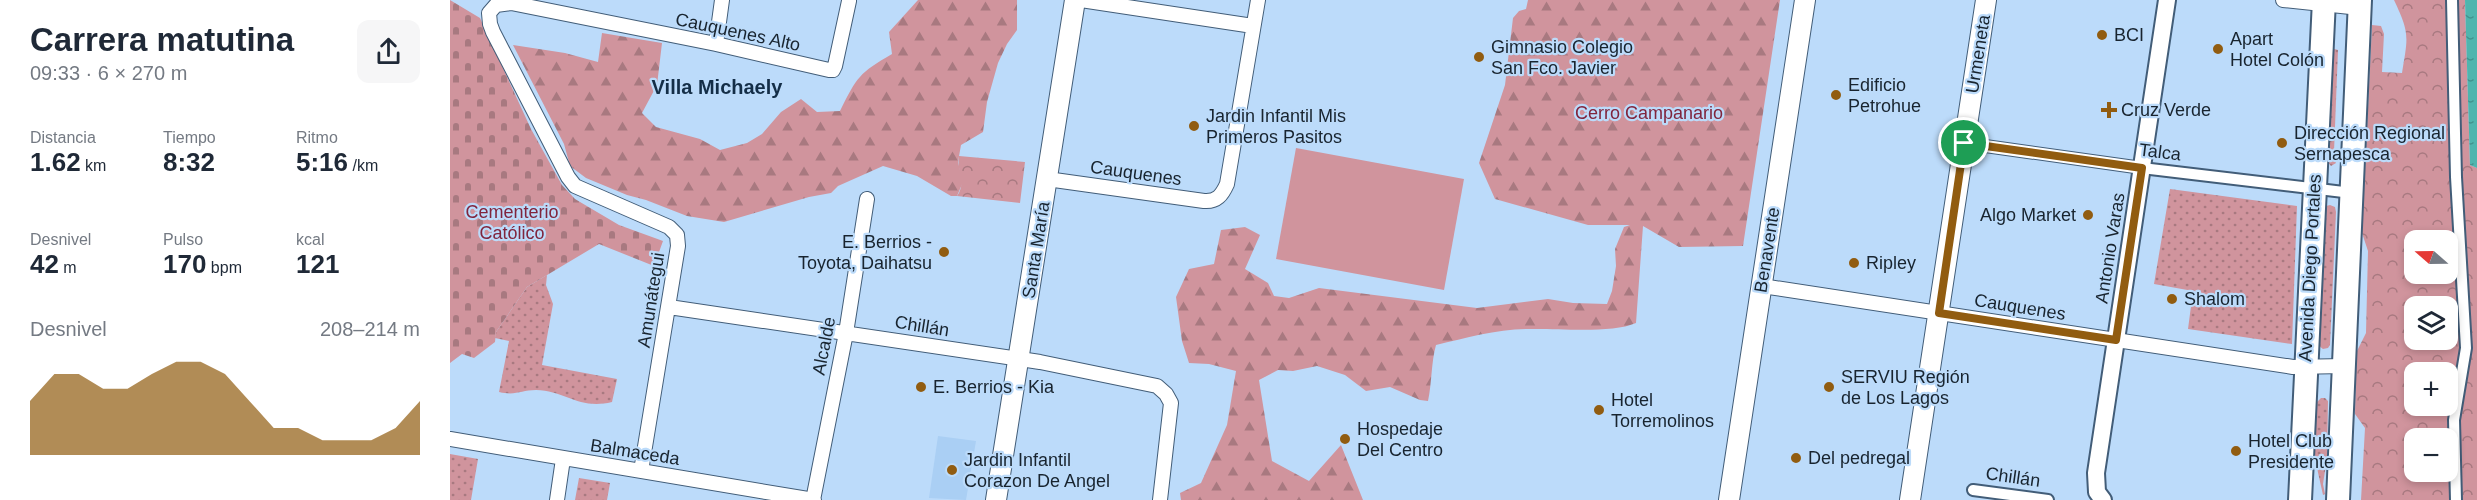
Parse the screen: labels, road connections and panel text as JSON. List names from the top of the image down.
{
  "streets": {
    "highway": ["Avenida Diego Portales"],
    "main road": ["Urmeneta", "Santa María", "Benavente"],
    "street": [
      "Cauquenes Alto",
      "Talca",
      "Cauquenes",
      "Antonio Varas",
      "Amunátegui",
      "Chillán",
      "Alcalde",
      "Balmaceda"
    ]
  },
  "crossings": [
    ["Cauquenes Alto", "Amunátegui"],
    ["Urmeneta", "Talca"],
    ["Urmeneta", "Cauquenes"],
    ["Talca", "Antonio Varas"],
    ["Talca", "Avenida Diego Portales"],
    ["Cauquenes", "Antonio Varas"],
    ["Cauquenes", "Santa María"],
    ["Cauquenes", "Benavente"],
    ["Cauquenes", "Avenida Diego Portales"],
    ["Santa María", "Chillán"],
    ["Amunátegui", "Chillán"],
    ["Amunátegui", "Balmaceda"],
    ["Chillán", "Alcalde"],
    ["Alcalde", "Balmaceda"]
  ],
  "districts": ["Villa Michaely"],
  "parks": ["Cerro Campanario", "Cementerio Católico"],
  "places": {
    "other": [
      "BCI",
      "Apart Hotel Colón",
      "Gimnasio Colegio San Fco. Javier",
      "Edificio Petrohue",
      "Jardin Infantil Mis Primeros Pasitos",
      "Dirección Regional Sernapesca",
      "Algo Market",
      "E. Berrios - Toyota, Daihatsu",
      "Ripley",
      "Shalom",
      "E. Berrios - Kia",
      "SERVIU Región de Los Lagos",
      "Hotel Torremolinos",
      "Hospedaje Del Centro",
      "Hotel Club Presidente",
      "Del pedregal",
      "Jardin Infantil Corazon De Angel"
    ],
    "health": ["Cruz Verde"]
  },
  "north": "left",
  "page": {
    "heading": ["Carrera matutina", "09:33 · 6 × 270 m"],
    "stats": [
      ["Distancia", "1.62 km"],
      ["Tiempo", "8:32"],
      ["Ritmo", "5:16 /km"],
      ["Desnivel", "42 m"],
      ["Pulso", "170 bpm"],
      ["kcal", "121"]
    ],
    "map_buttons": ["+", "−"],
    "chart": ["Desnivel", "208–214 m"]
  }
}
